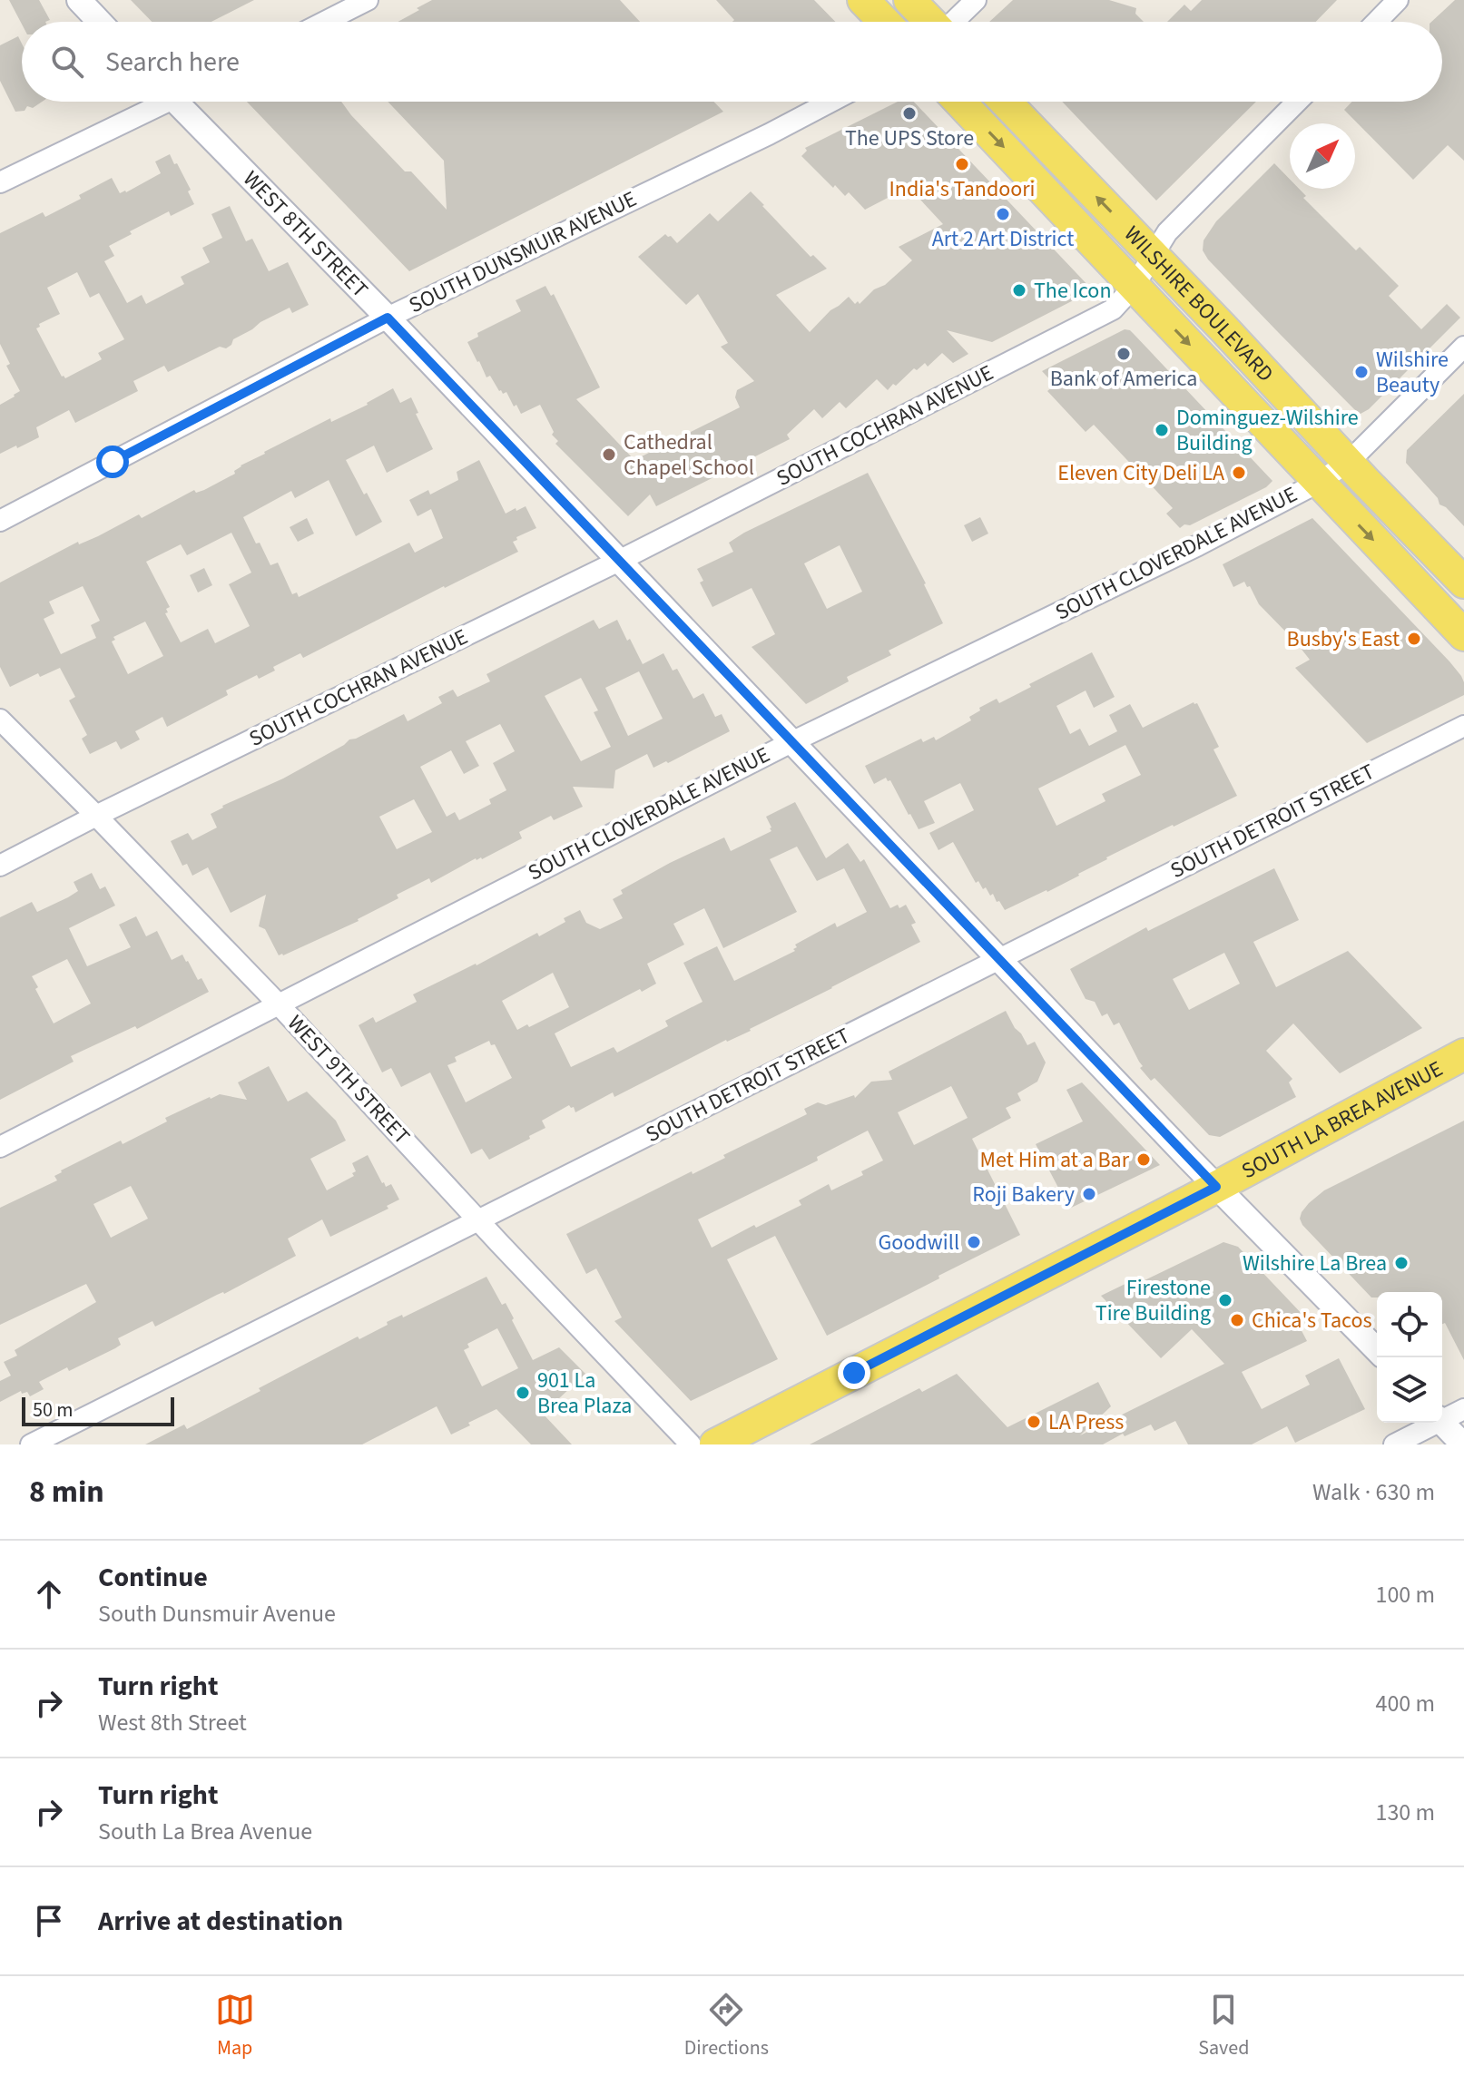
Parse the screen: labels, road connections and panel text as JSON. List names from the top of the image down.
{
  "streets": {
    "main road": ["WILSHIRE BOULEVARD", "SOUTH LA BREA AVENUE"],
    "street": [
      "WEST 8TH STREET",
      "SOUTH DUNSMUIR AVENUE",
      "SOUTH COCHRAN AVENUE",
      "SOUTH CLOVERDALE AVENUE",
      "SOUTH DETROIT STREET",
      "WEST 9TH STREET"
    ]
  },
  "crossings": [
    ["WEST 8TH STREET", "SOUTH DUNSMUIR AVENUE"],
    ["WEST 8TH STREET", "SOUTH COCHRAN AVENUE"],
    ["WEST 8TH STREET", "SOUTH CLOVERDALE AVENUE"],
    ["WEST 8TH STREET", "SOUTH DETROIT STREET"],
    ["WEST 8TH STREET", "SOUTH LA BREA AVENUE"],
    ["WILSHIRE BOULEVARD", "SOUTH COCHRAN AVENUE"],
    ["WILSHIRE BOULEVARD", "SOUTH CLOVERDALE AVENUE"],
    ["SOUTH COCHRAN AVENUE", "WEST 9TH STREET"],
    ["SOUTH CLOVERDALE AVENUE", "WEST 9TH STREET"],
    ["SOUTH DETROIT STREET", "WEST 9TH STREET"]
  ],
  "places": [
    "The UPS Store",
    "India's Tandoori",
    "Art 2 Art District",
    "The Icon",
    "Bank of America",
    "Wilshire Beauty",
    "Dominguez-Wilshire Building",
    "Cathedral Chapel School",
    "Eleven City Deli LA",
    "Busby's East",
    "Met Him at a Bar",
    "Roji Bakery",
    "Goodwill",
    "Wilshire La Brea",
    "Firestone Tire Building",
    "Chica's Tacos",
    "901 La Brea Plaza",
    "LA Press"
  ],
  "scale_bar": "50 m",
  "north": "top right",
  "page": {
    "search": "Search here",
    "scale": "50 m",
    "heading": ["8 min", "Walk · 630 m"],
    "list": [
      ["Continue", "South Dunsmuir Avenue", "100 m"],
      ["Turn right", "West 8th Street", "400 m"],
      ["Turn right", "South La Brea Avenue", "130 m"],
      "Arrive at destination"
    ],
    "nav": ["Map", "Directions", "Saved"]
  }
}
